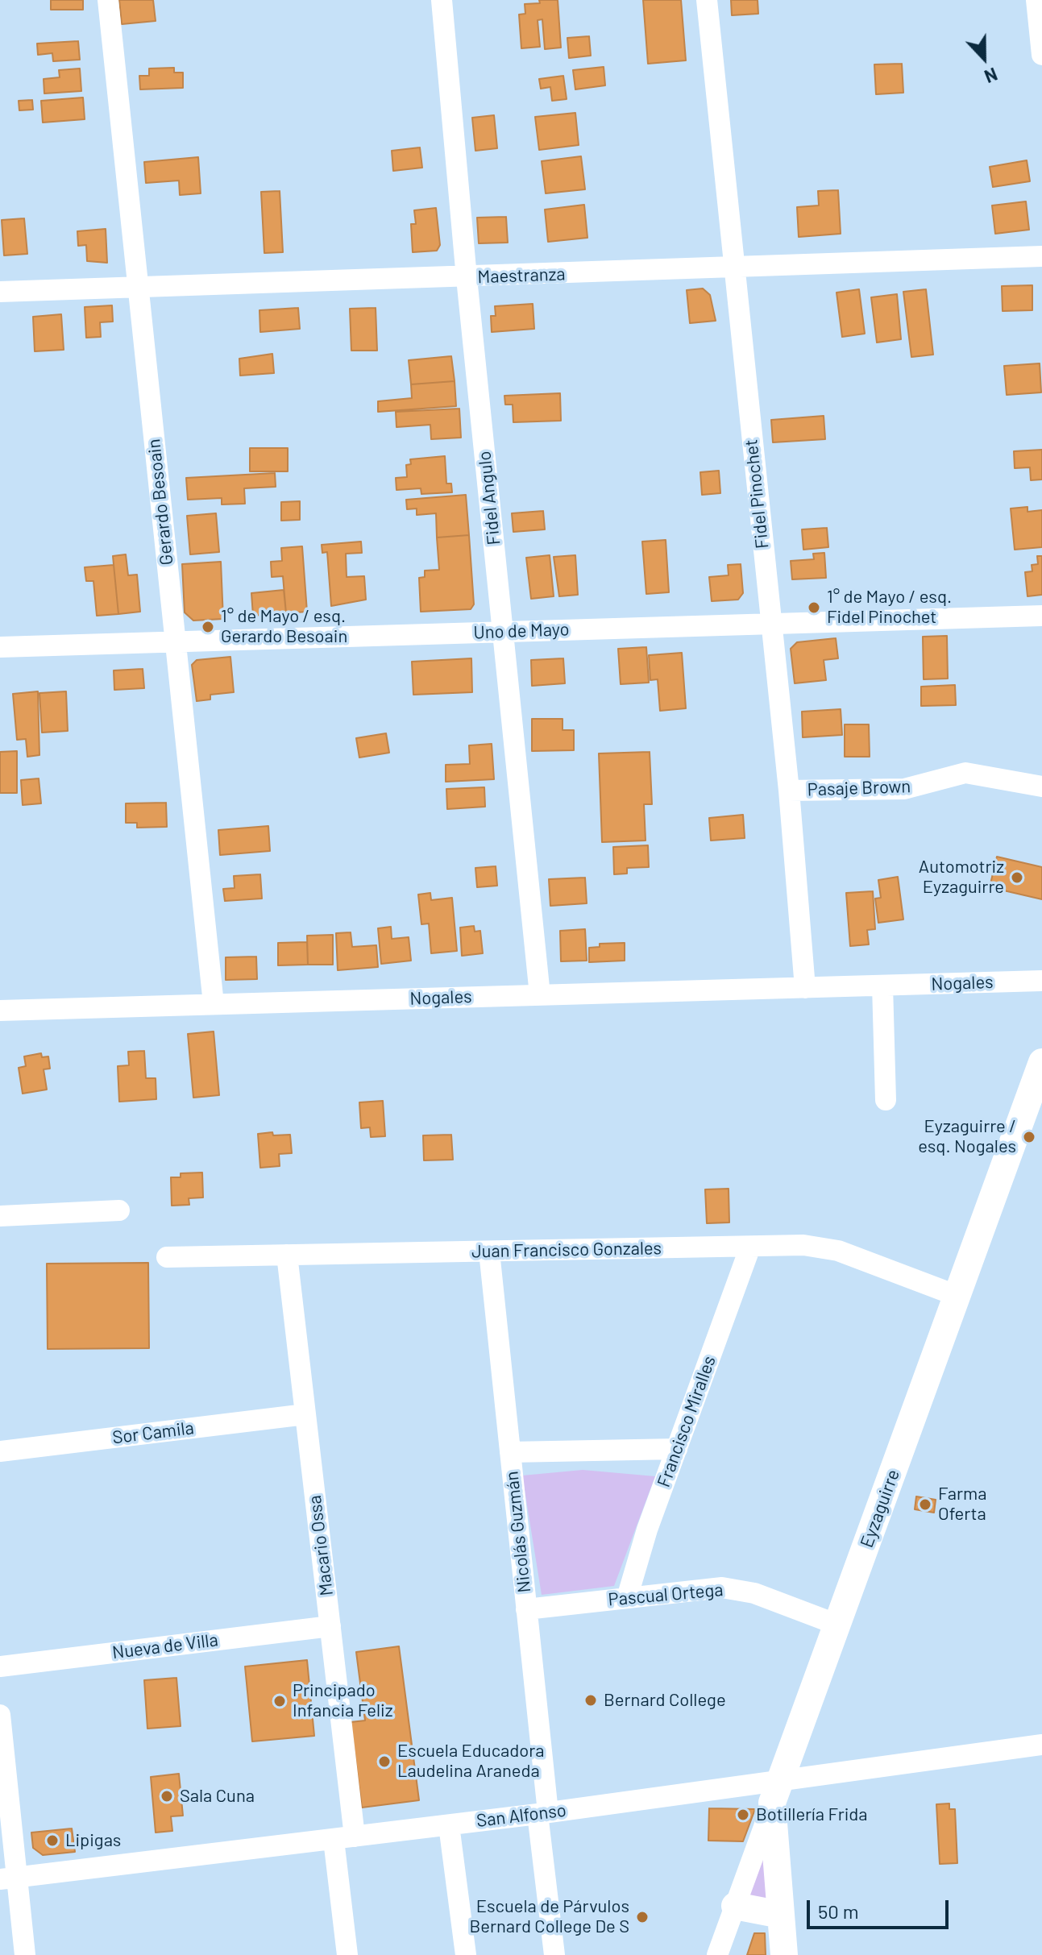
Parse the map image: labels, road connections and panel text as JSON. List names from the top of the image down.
{
  "streets": {
    "main road": ["Eyzaguirre"],
    "street": [
      "Maestranza",
      "Fidel Pinochet",
      "Fidel Angulo",
      "Gerardo Besoain",
      "Uno de Mayo",
      "Pasaje Brown",
      "Nogales",
      "Juan Francisco Gonzales",
      "Francisco Miralles",
      "Sor Camila",
      "Nicolás Guzmán",
      "Macario Ossa",
      "Pascual Ortega",
      "Nueva de Villa",
      "San Alfonso"
    ]
  },
  "crossings": [
    ["Maestranza", "Fidel Pinochet"],
    ["Maestranza", "Fidel Angulo"],
    ["Maestranza", "Gerardo Besoain"],
    ["Fidel Pinochet", "Uno de Mayo"],
    ["Fidel Pinochet", "Pasaje Brown"],
    ["Fidel Pinochet", "Nogales"],
    ["Fidel Angulo", "Uno de Mayo"],
    ["Fidel Angulo", "Nogales"],
    ["Gerardo Besoain", "Uno de Mayo"],
    ["Gerardo Besoain", "Nogales"],
    ["Juan Francisco Gonzales", "Francisco Miralles"],
    ["Juan Francisco Gonzales", "Eyzaguirre"],
    ["Juan Francisco Gonzales", "Nicolás Guzmán"],
    ["Juan Francisco Gonzales", "Macario Ossa"],
    ["Francisco Miralles", "Pascual Ortega"],
    ["Sor Camila", "Macario Ossa"],
    ["Eyzaguirre", "Pascual Ortega"],
    ["Eyzaguirre", "San Alfonso"],
    ["Nicolás Guzmán", "Pascual Ortega"],
    ["Nicolás Guzmán", "San Alfonso"],
    ["Macario Ossa", "Nueva de Villa"],
    ["Macario Ossa", "San Alfonso"]
  ],
  "places": [
    "1° de Mayo / esq. Fidel Pinochet",
    "1° de Mayo / esq. Gerardo Besoain",
    "Automotriz Eyzaguirre",
    "Eyzaguirre / esq. Nogales",
    "Farma Oferta",
    "Bernard College",
    "Principado Infancia Feliz",
    "Escuela Educadora Laudelina Araneda",
    "Sala Cuna",
    "Botillería Frida",
    "Lipigas",
    "Escuela de Párvulos Bernard College De S"
  ],
  "scale_bar": "50 m",
  "north": "bottom"
}
